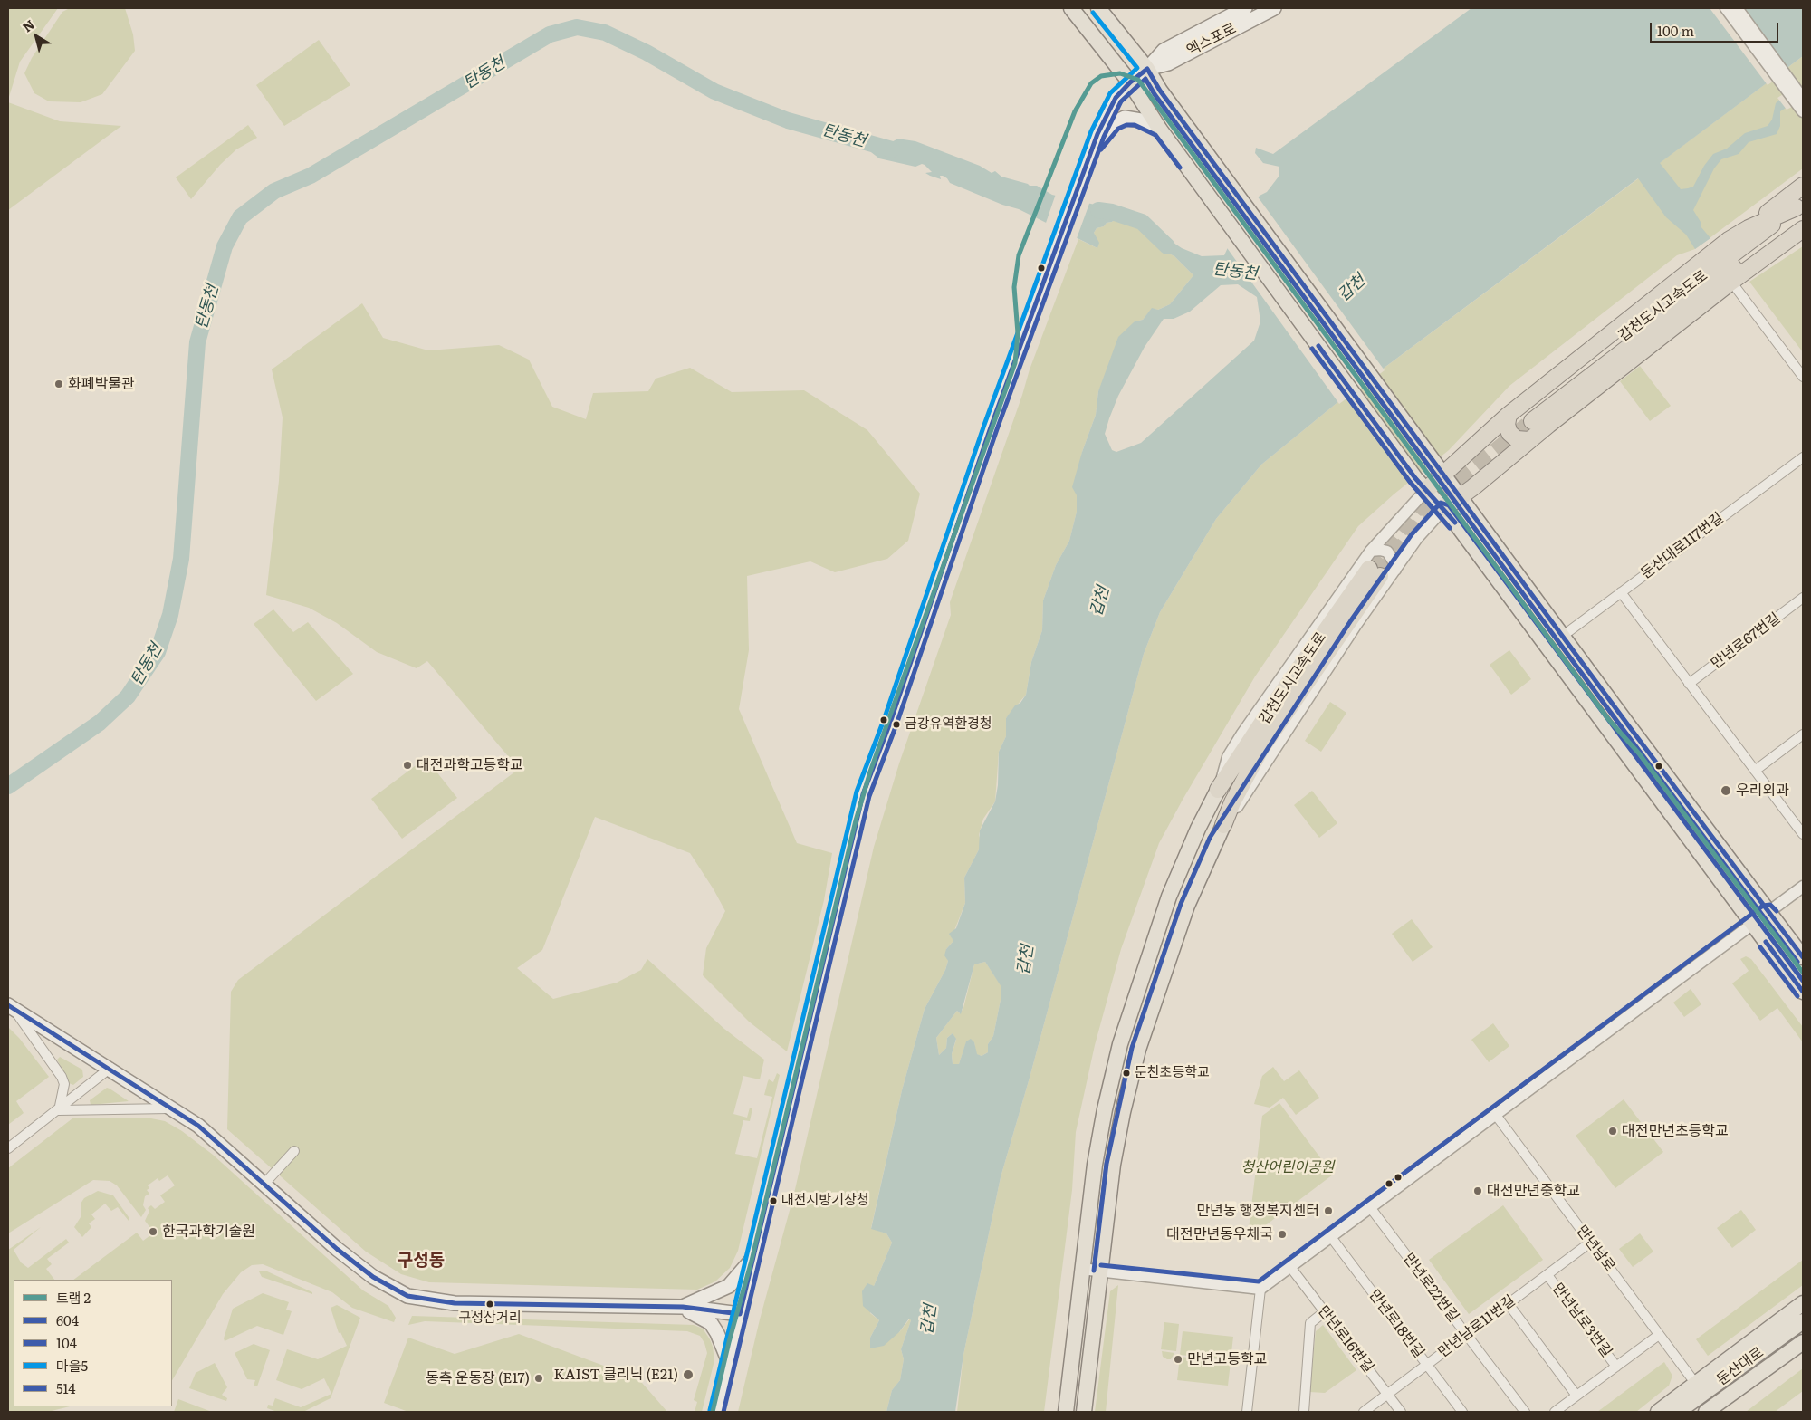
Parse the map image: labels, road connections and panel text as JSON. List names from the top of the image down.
{
  "streets": {
    "highway": ["갑천도시고속도로"],
    "main road": ["엑스포로", "둔산대로"],
    "street": [
      "둔산대로117번길",
      "만년로67번길",
      "만년남로",
      "만년로22번길",
      "만년남로3번길",
      "만년로18번길",
      "만년남로11번길",
      "만년로16번길"
    ]
  },
  "crossings": [
    ["만년남로", "만년남로3번길"],
    ["만년남로", "만년남로11번길"],
    ["만년로22번길", "만년남로11번길"],
    ["만년남로3번길", "만년남로11번길"],
    ["만년로18번길", "만년남로11번길"],
    ["만년남로11번길", "만년로16번길"]
  ],
  "districts": ["구성동"],
  "water": ["탄동천", "갑천"],
  "parks": ["청산어린이공원"],
  "places": [
    "화폐박물관",
    "금강유역환경청",
    "대전과학고등학교",
    "우리외과",
    "둔천초등학교",
    "대전만년초등학교",
    "대전만년중학교",
    "대전지방기상청",
    "만년동 행정복지센터",
    "한국과학기술원",
    "대전만년동우체국",
    "구성삼거리",
    "만년고등학교",
    "KAIST 클리닉 (E21)",
    "동측 운동장 (E17)"
  ],
  "lines": [
    "transit line 마을5",
    "transit line 604",
    "tram line 2",
    "transit line 104",
    "transit line 514"
  ],
  "legend": [
    "트램 2",
    "604",
    "104",
    "마을5",
    "514"
  ],
  "scale_bar": "100 m",
  "north": "top left"
}
